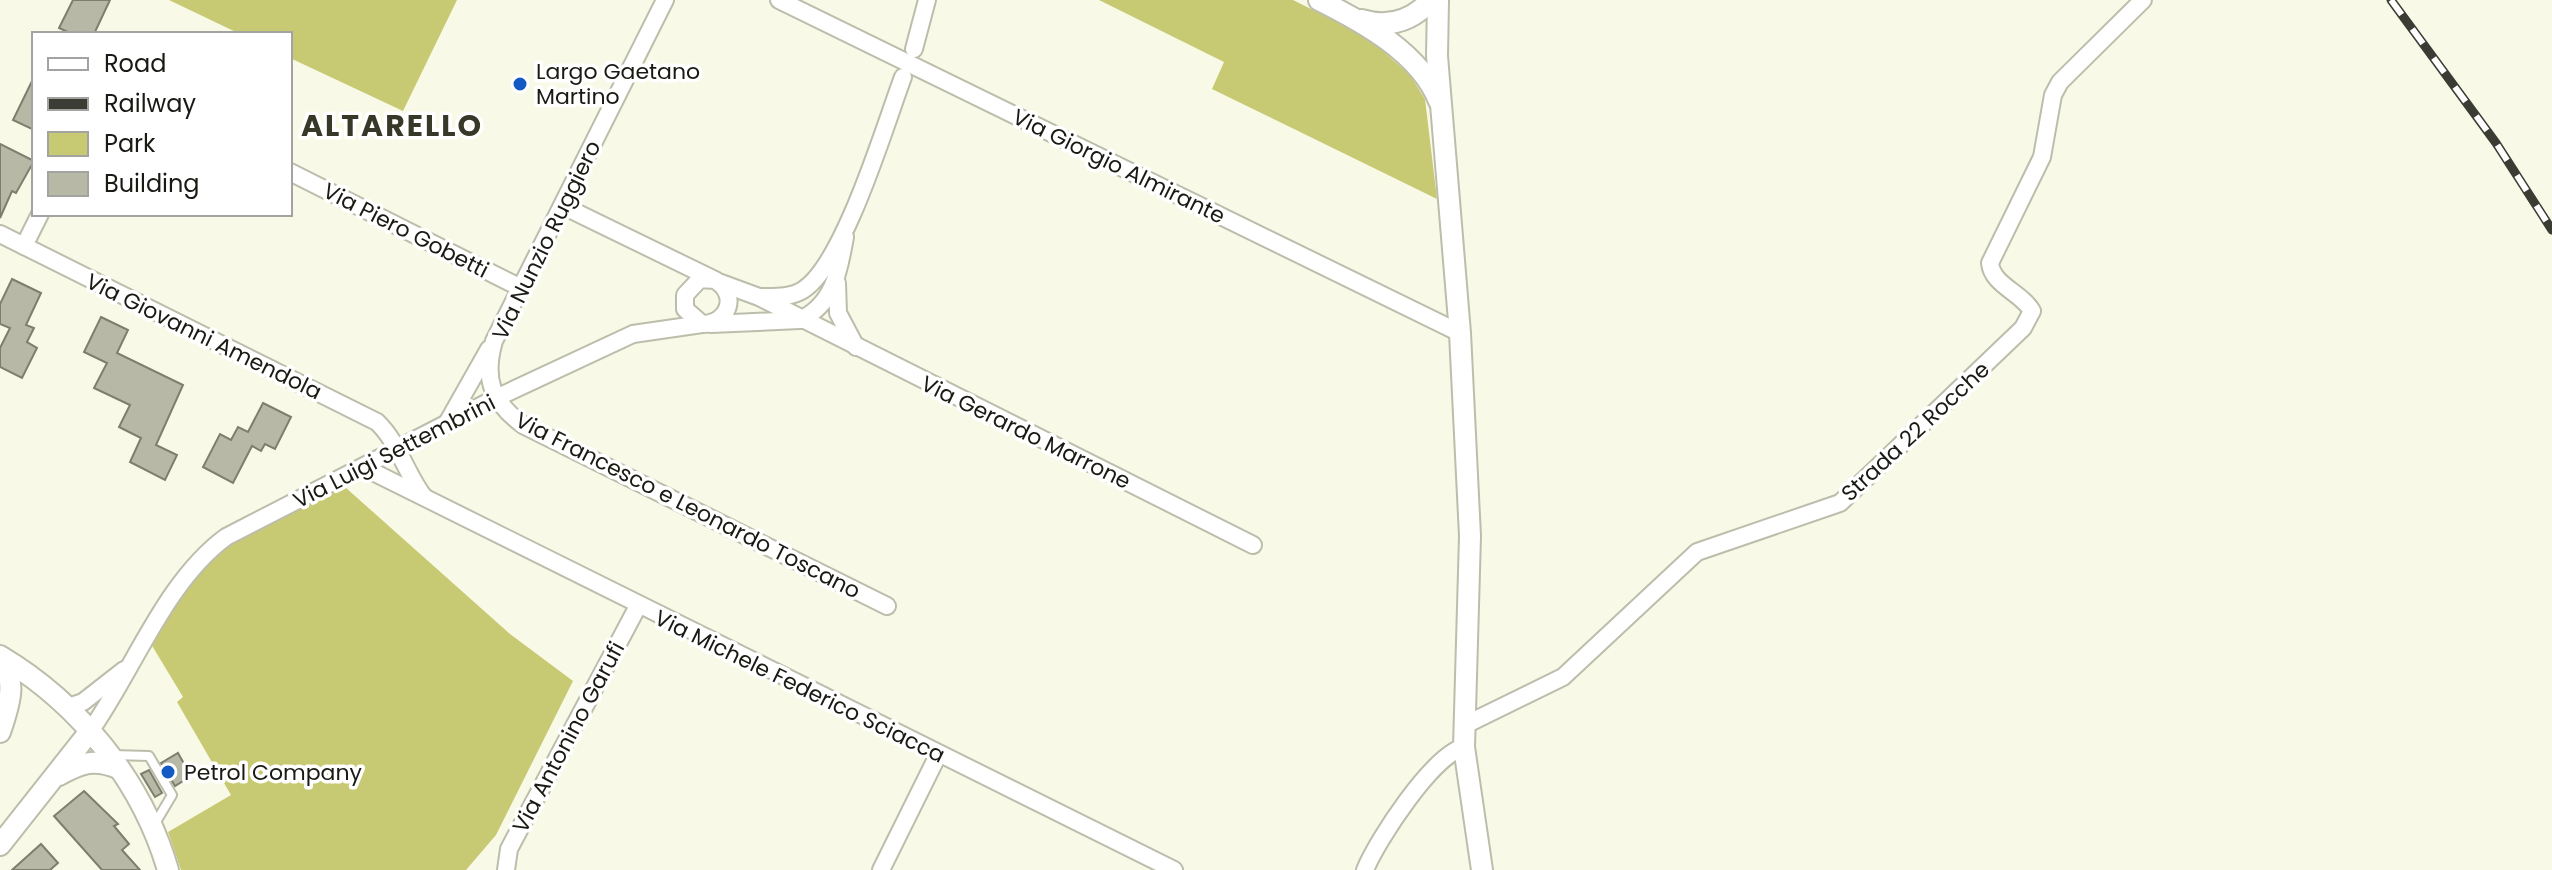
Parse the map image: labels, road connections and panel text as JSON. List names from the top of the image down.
{
  "streets": {
    "street": [
      "Via Giorgio Almirante",
      "Via Piero Gobetti",
      "Via Nunzio Ruggiero",
      "Via Giovanni Amendola",
      "Strada 22 Rocche",
      "Via Gerardo Marrone",
      "Via Luigi Settembrini",
      "Via Francesco e Leonardo Toscano",
      "Via Michele Federico Sciacca",
      "Via Antonino Garufi"
    ]
  },
  "crossings": [
    ["Via Piero Gobetti", "Via Nunzio Ruggiero"],
    ["Via Nunzio Ruggiero", "Via Gerardo Marrone"],
    ["Via Nunzio Ruggiero", "Via Luigi Settembrini"],
    ["Via Nunzio Ruggiero", "Via Francesco e Leonardo Toscano"],
    ["Via Giovanni Amendola", "Via Luigi Settembrini"],
    ["Via Giovanni Amendola", "Via Michele Federico Sciacca"],
    ["Via Gerardo Marrone", "Via Luigi Settembrini"],
    ["Via Luigi Settembrini", "Via Francesco e Leonardo Toscano"],
    ["Via Luigi Settembrini", "Via Michele Federico Sciacca"],
    ["Via Michele Federico Sciacca", "Via Antonino Garufi"]
  ],
  "districts": ["ALTARELLO"],
  "places": ["Largo Gaetano Martino", "Petrol Company"],
  "legend": [
    "Road",
    "Railway",
    "Park",
    "Building"
  ]
}
